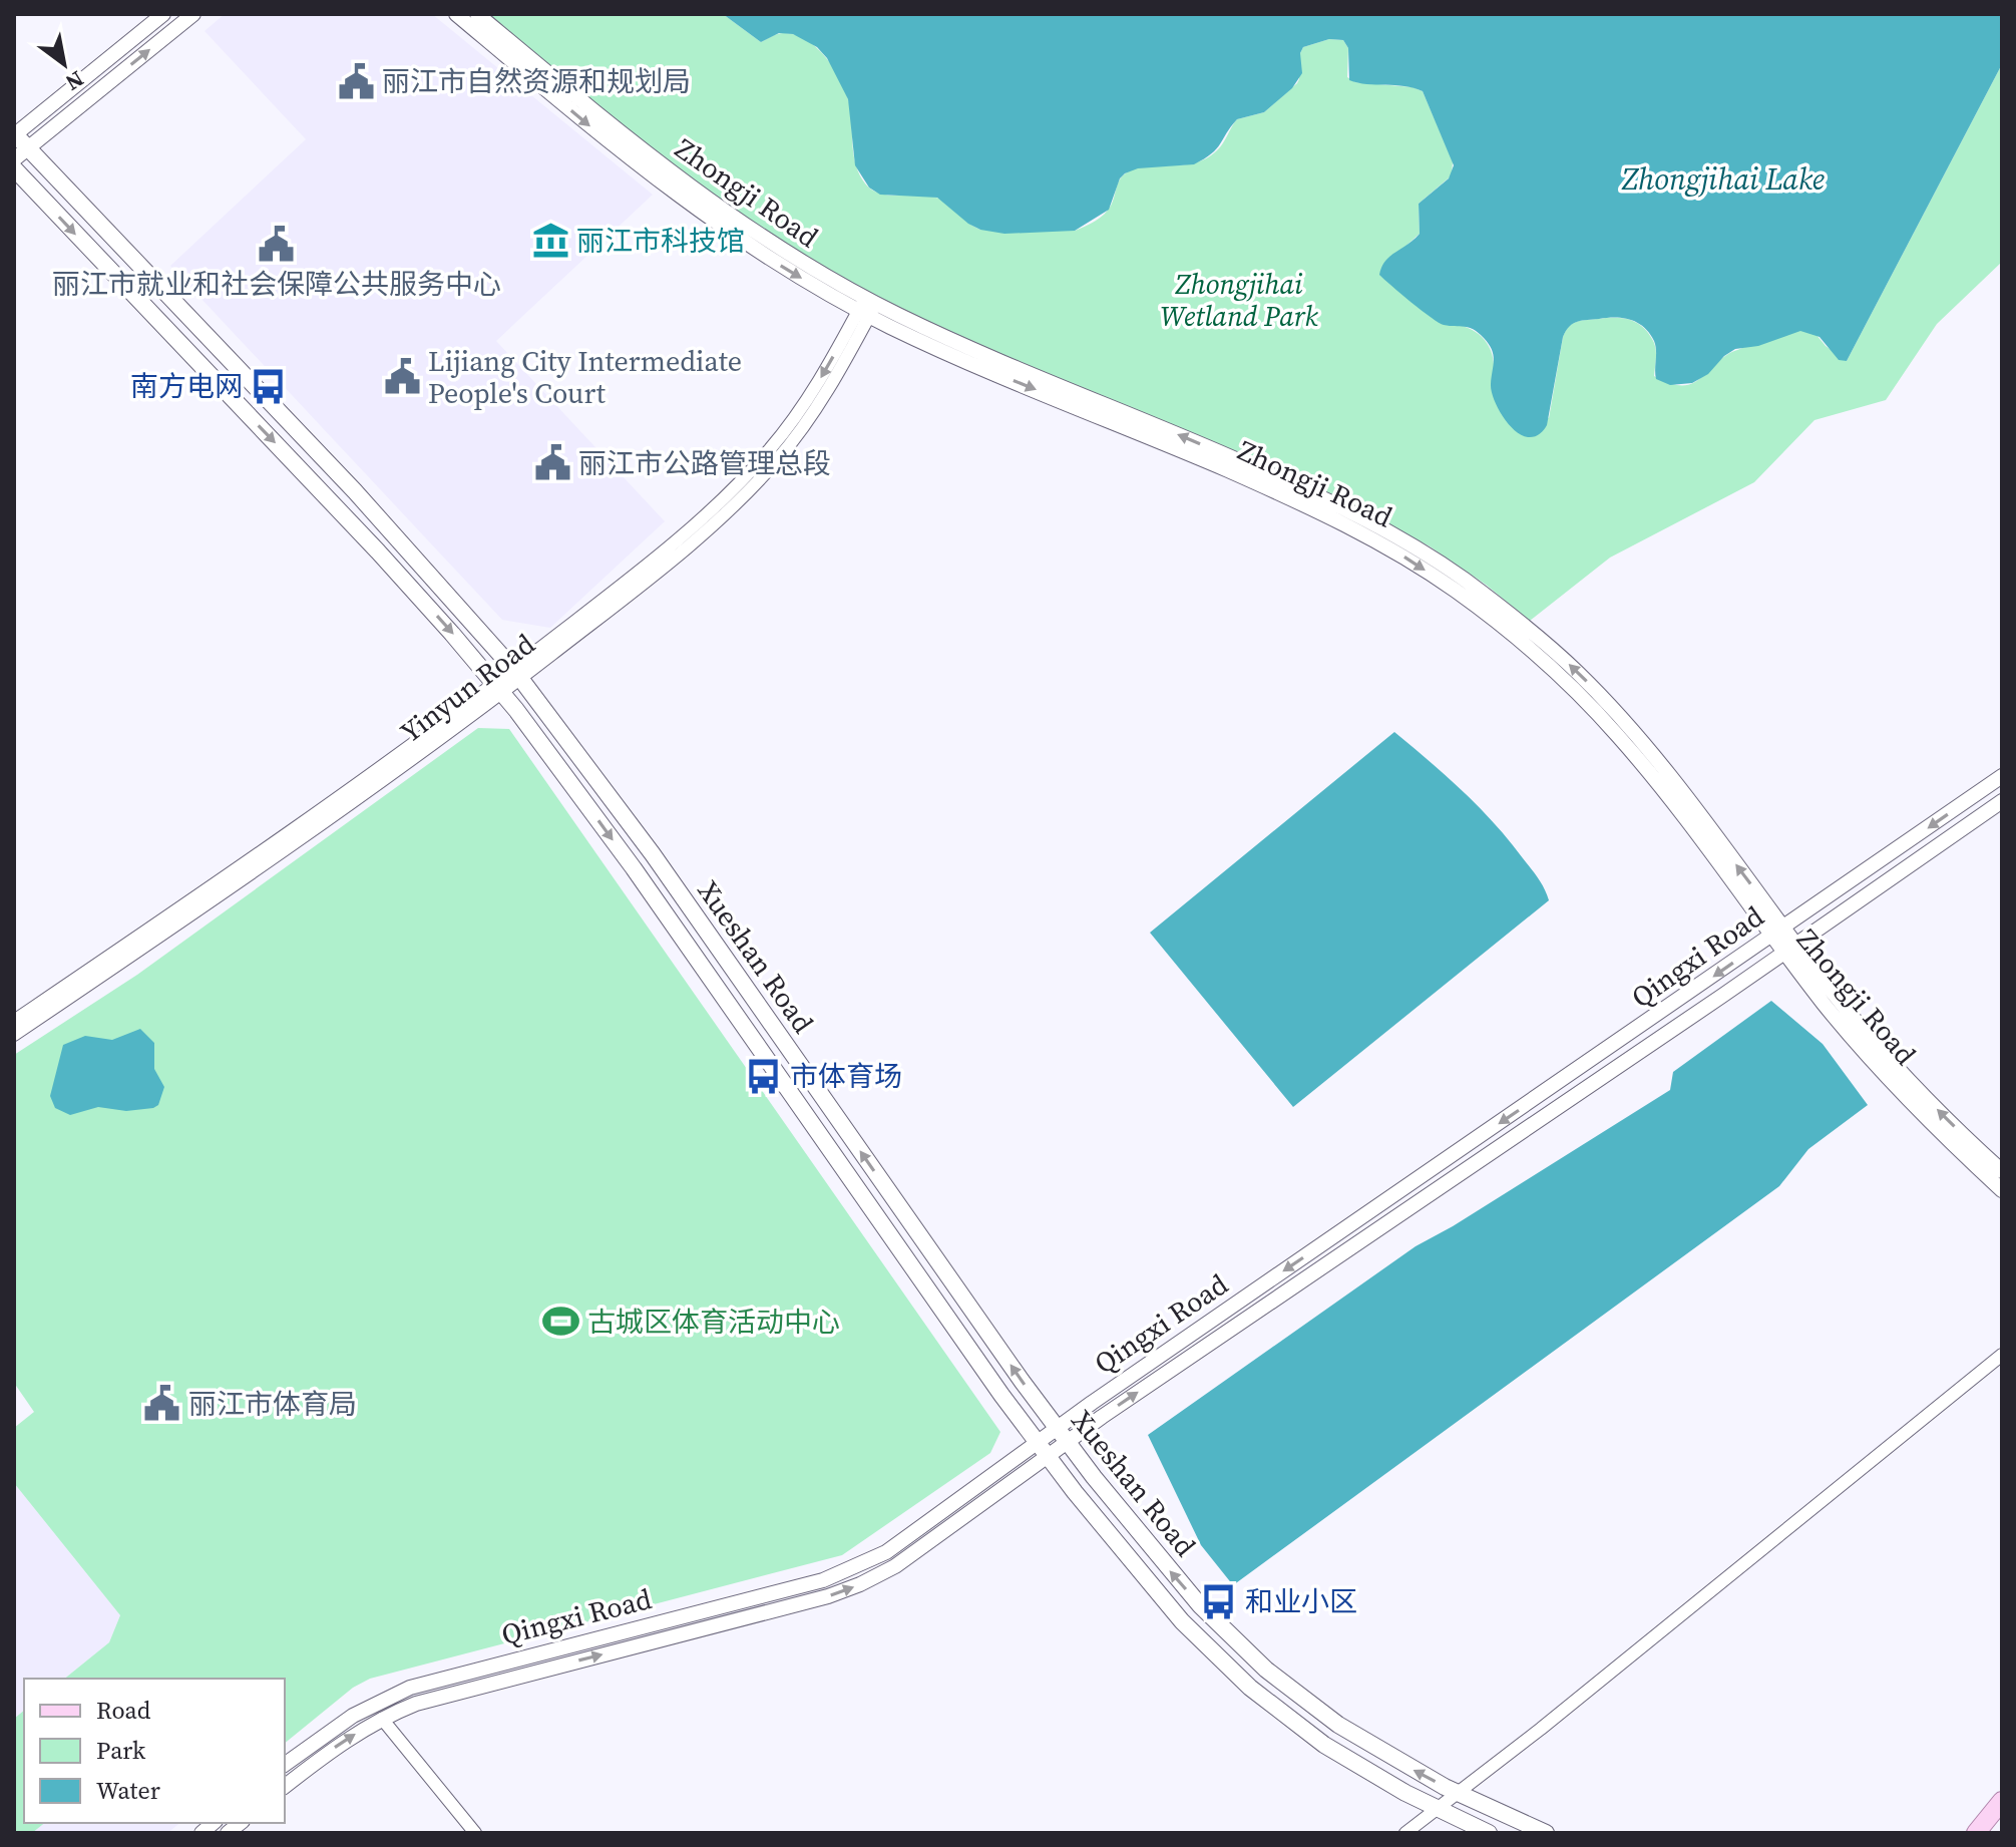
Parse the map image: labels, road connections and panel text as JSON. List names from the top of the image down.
{
  "streets": {
    "main road": ["Xueshan Road"],
    "street": ["Zhongji Road", "Yinyun Road", "Qingxi Road"]
  },
  "crossings": [
    ["Zhongji Road", "Yinyun Road"],
    ["Zhongji Road", "Qingxi Road"],
    ["Yinyun Road", "Xueshan Road"],
    ["Xueshan Road", "Qingxi Road"]
  ],
  "water": ["Zhongjihai Lake"],
  "parks": ["Zhongjihai Wetland Park"],
  "places": {
    "public building": [
      "丽江市自然资源和规划局",
      "丽江市就业和社会保障公共服务中心",
      "Lijiang City Intermediate People's Court",
      "丽江市公路管理总段",
      "丽江市体育局"
    ],
    "museum": ["丽江市科技馆"],
    "bus stop": ["南方电网", "市体育场", "和业小区"],
    "sports": ["古城区体育活动中心"]
  },
  "legend": ["Road", "Park", "Water"],
  "north": "bottom right"
}
